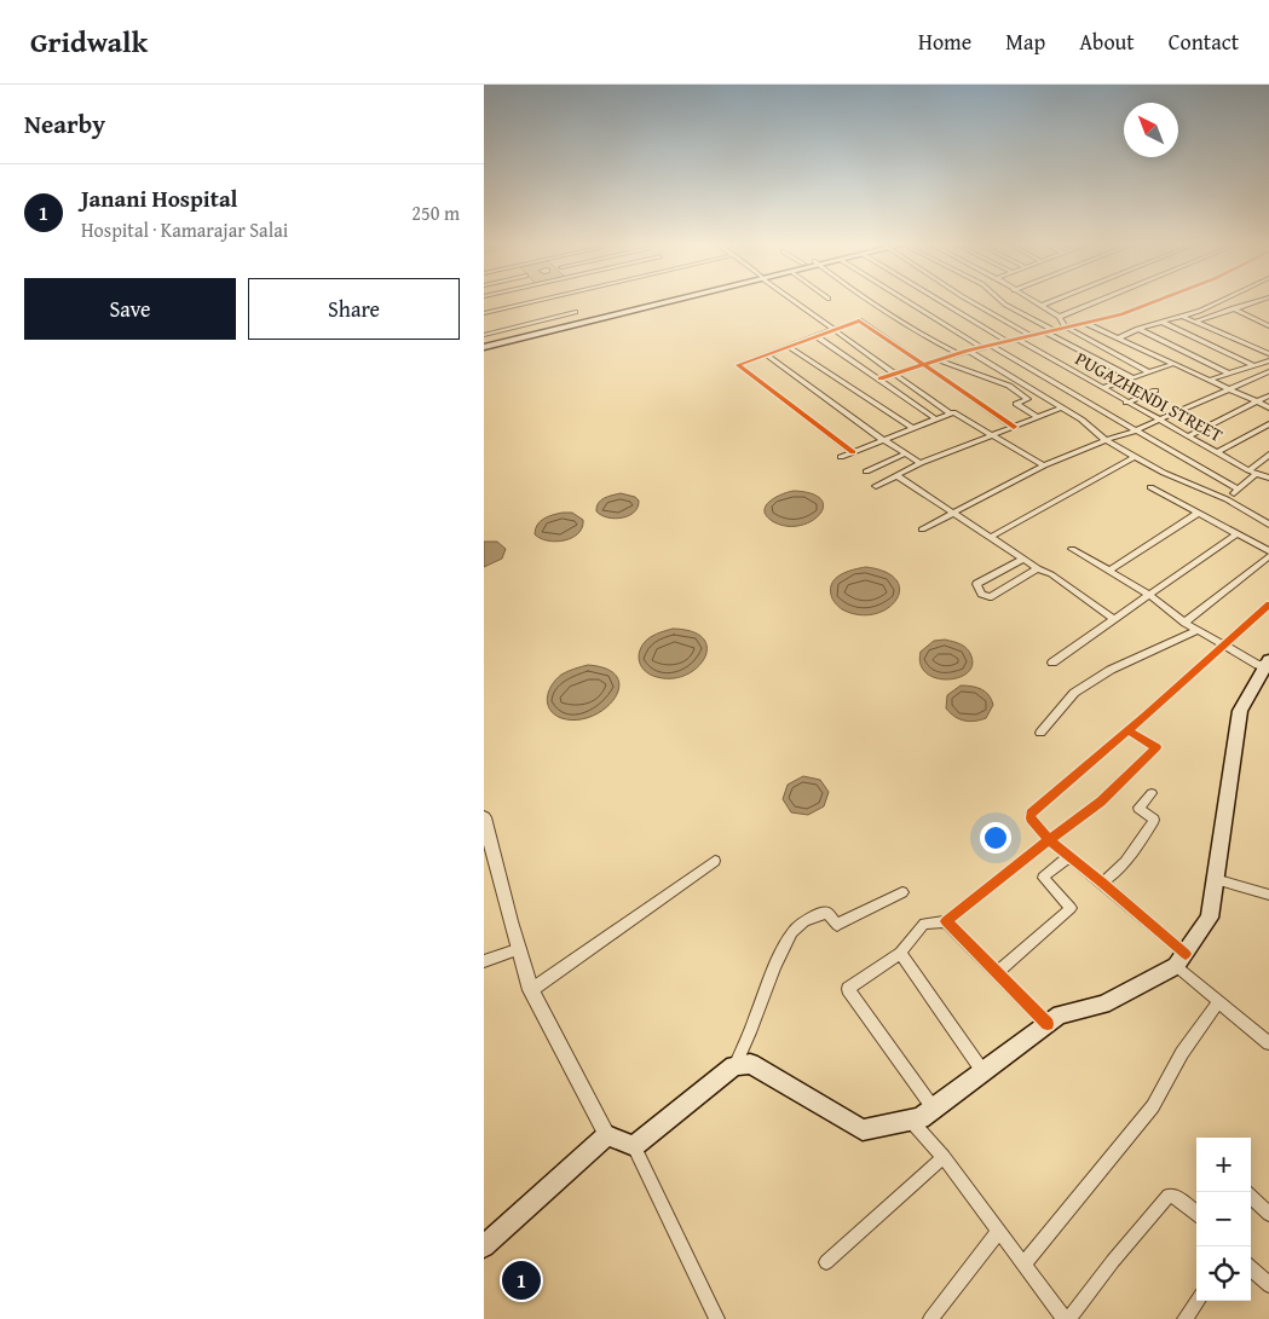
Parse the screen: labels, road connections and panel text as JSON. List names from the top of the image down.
{
  "streets": {
    "street": ["PUGAZHENDI STREET"]
  },
  "north": "top left",
  "page": {
    "header": "Gridwalk",
    "nav": [
      "Home",
      "Map",
      "About",
      "Contact"
    ],
    "heading": "Nearby",
    "list": [
      {
        "mark": "1",
        "name": "Janani Hospital",
        "note": "Hospital · Kamarajar Salai",
        "value": "250 m"
      }
    ],
    "buttons": ["Save", "Share"],
    "map_buttons": ["+", "−"],
    "pins": "1"
  }
}
